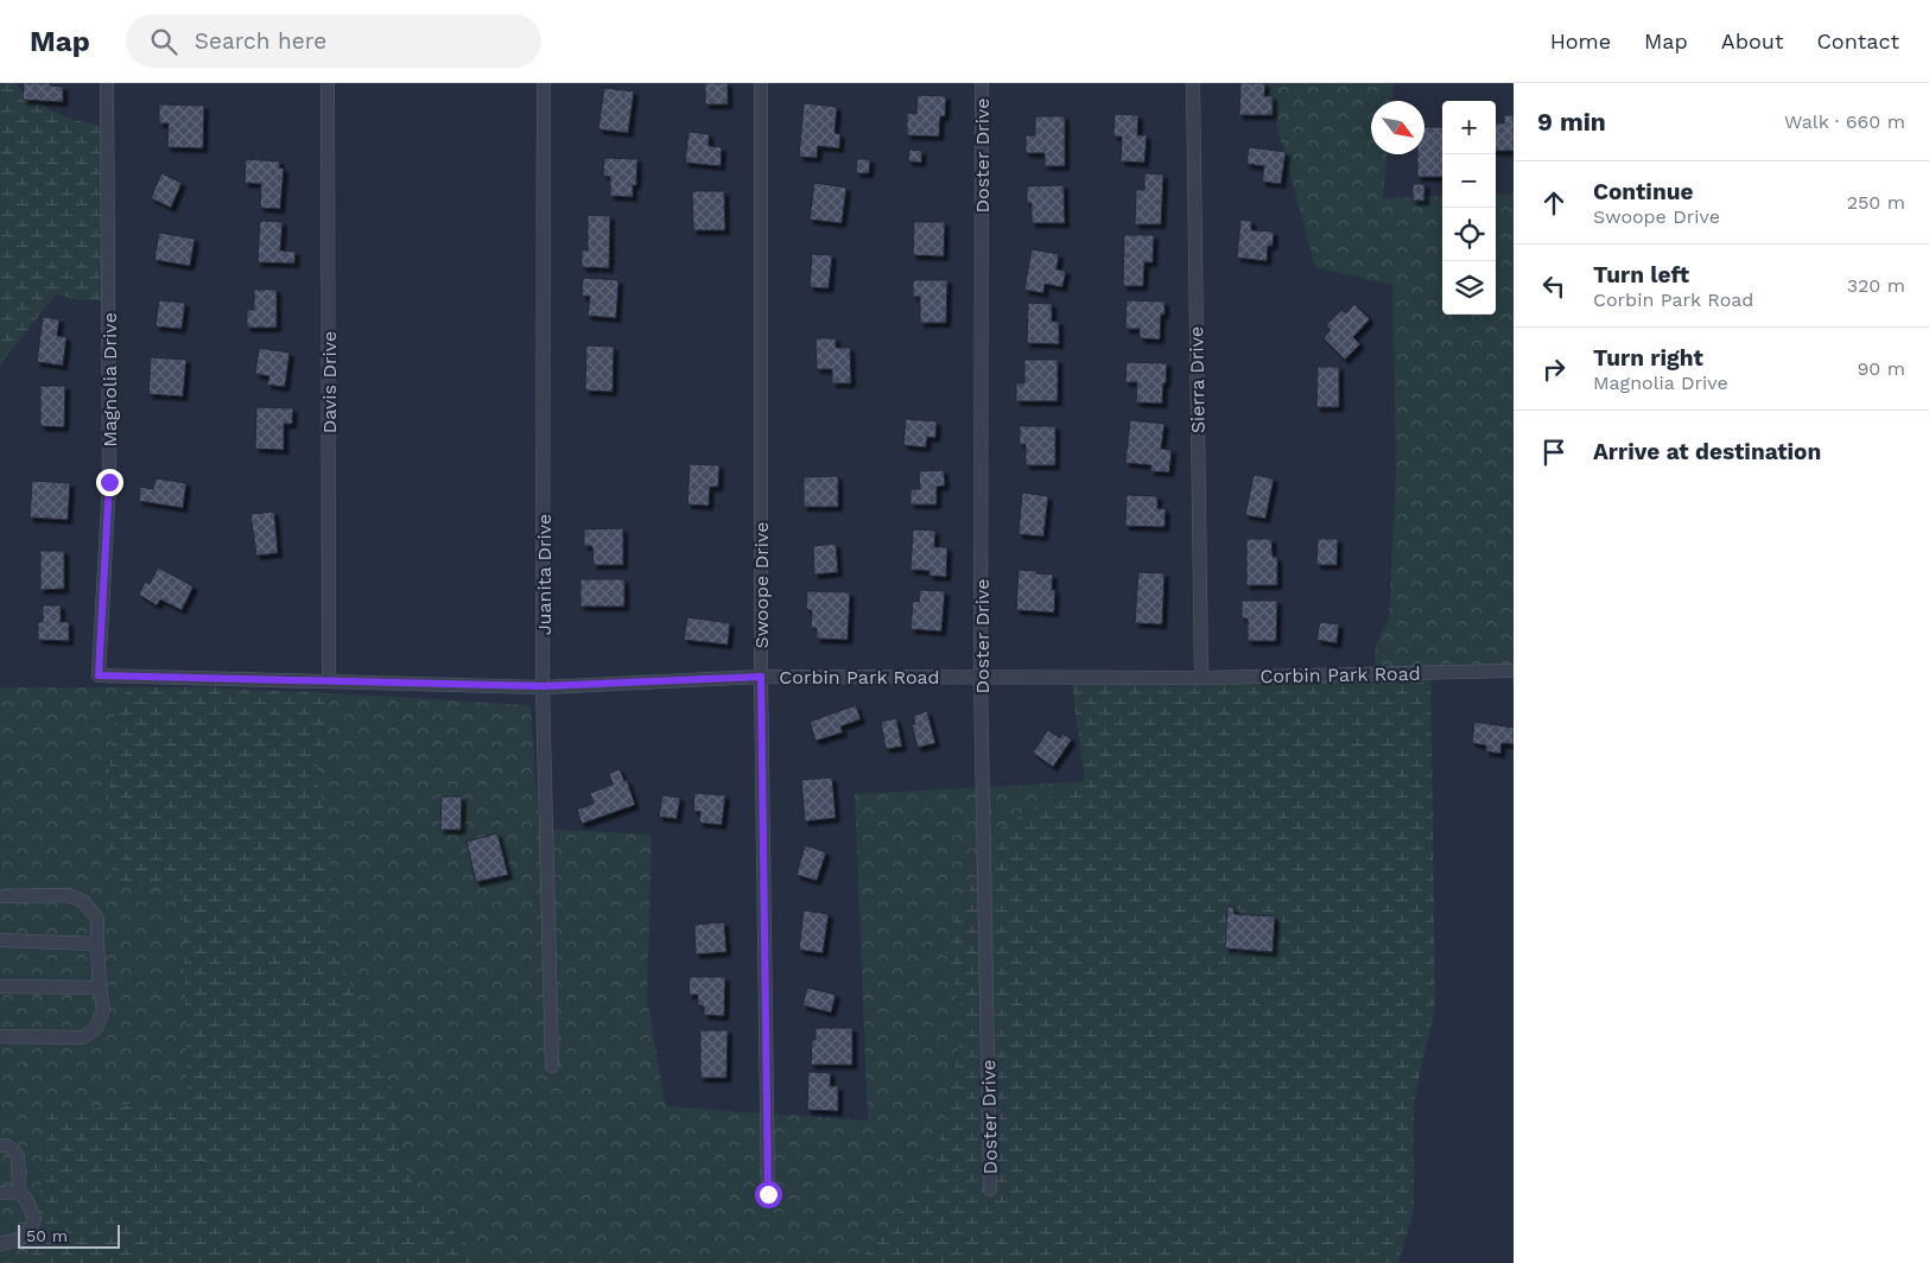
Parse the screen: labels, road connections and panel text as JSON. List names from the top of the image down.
{
  "streets": {
    "street": [
      "Doster Drive",
      "Magnolia Drive",
      "Sierra Drive",
      "Davis Drive",
      "Juanita Drive",
      "Swoope Drive",
      "Corbin Park Road"
    ]
  },
  "crossings": [
    ["Doster Drive", "Corbin Park Road"],
    ["Magnolia Drive", "Corbin Park Road"],
    ["Sierra Drive", "Corbin Park Road"],
    ["Davis Drive", "Corbin Park Road"],
    ["Juanita Drive", "Corbin Park Road"],
    ["Swoope Drive", "Corbin Park Road"]
  ],
  "scale_bar": "50 m",
  "north": "bottom right",
  "page": {
    "header": "Map",
    "search": "Search here",
    "nav": [
      "Home",
      "Map",
      "About",
      "Contact"
    ],
    "heading": ["9 min", "Walk · 660 m"],
    "map_buttons": ["+", "−"],
    "list": [
      ["Continue", "Swoope Drive", "250 m"],
      ["Turn left", "Corbin Park Road", "320 m"],
      ["Turn right", "Magnolia Drive", "90 m"],
      "Arrive at destination"
    ],
    "scale": "50 m"
  }
}
